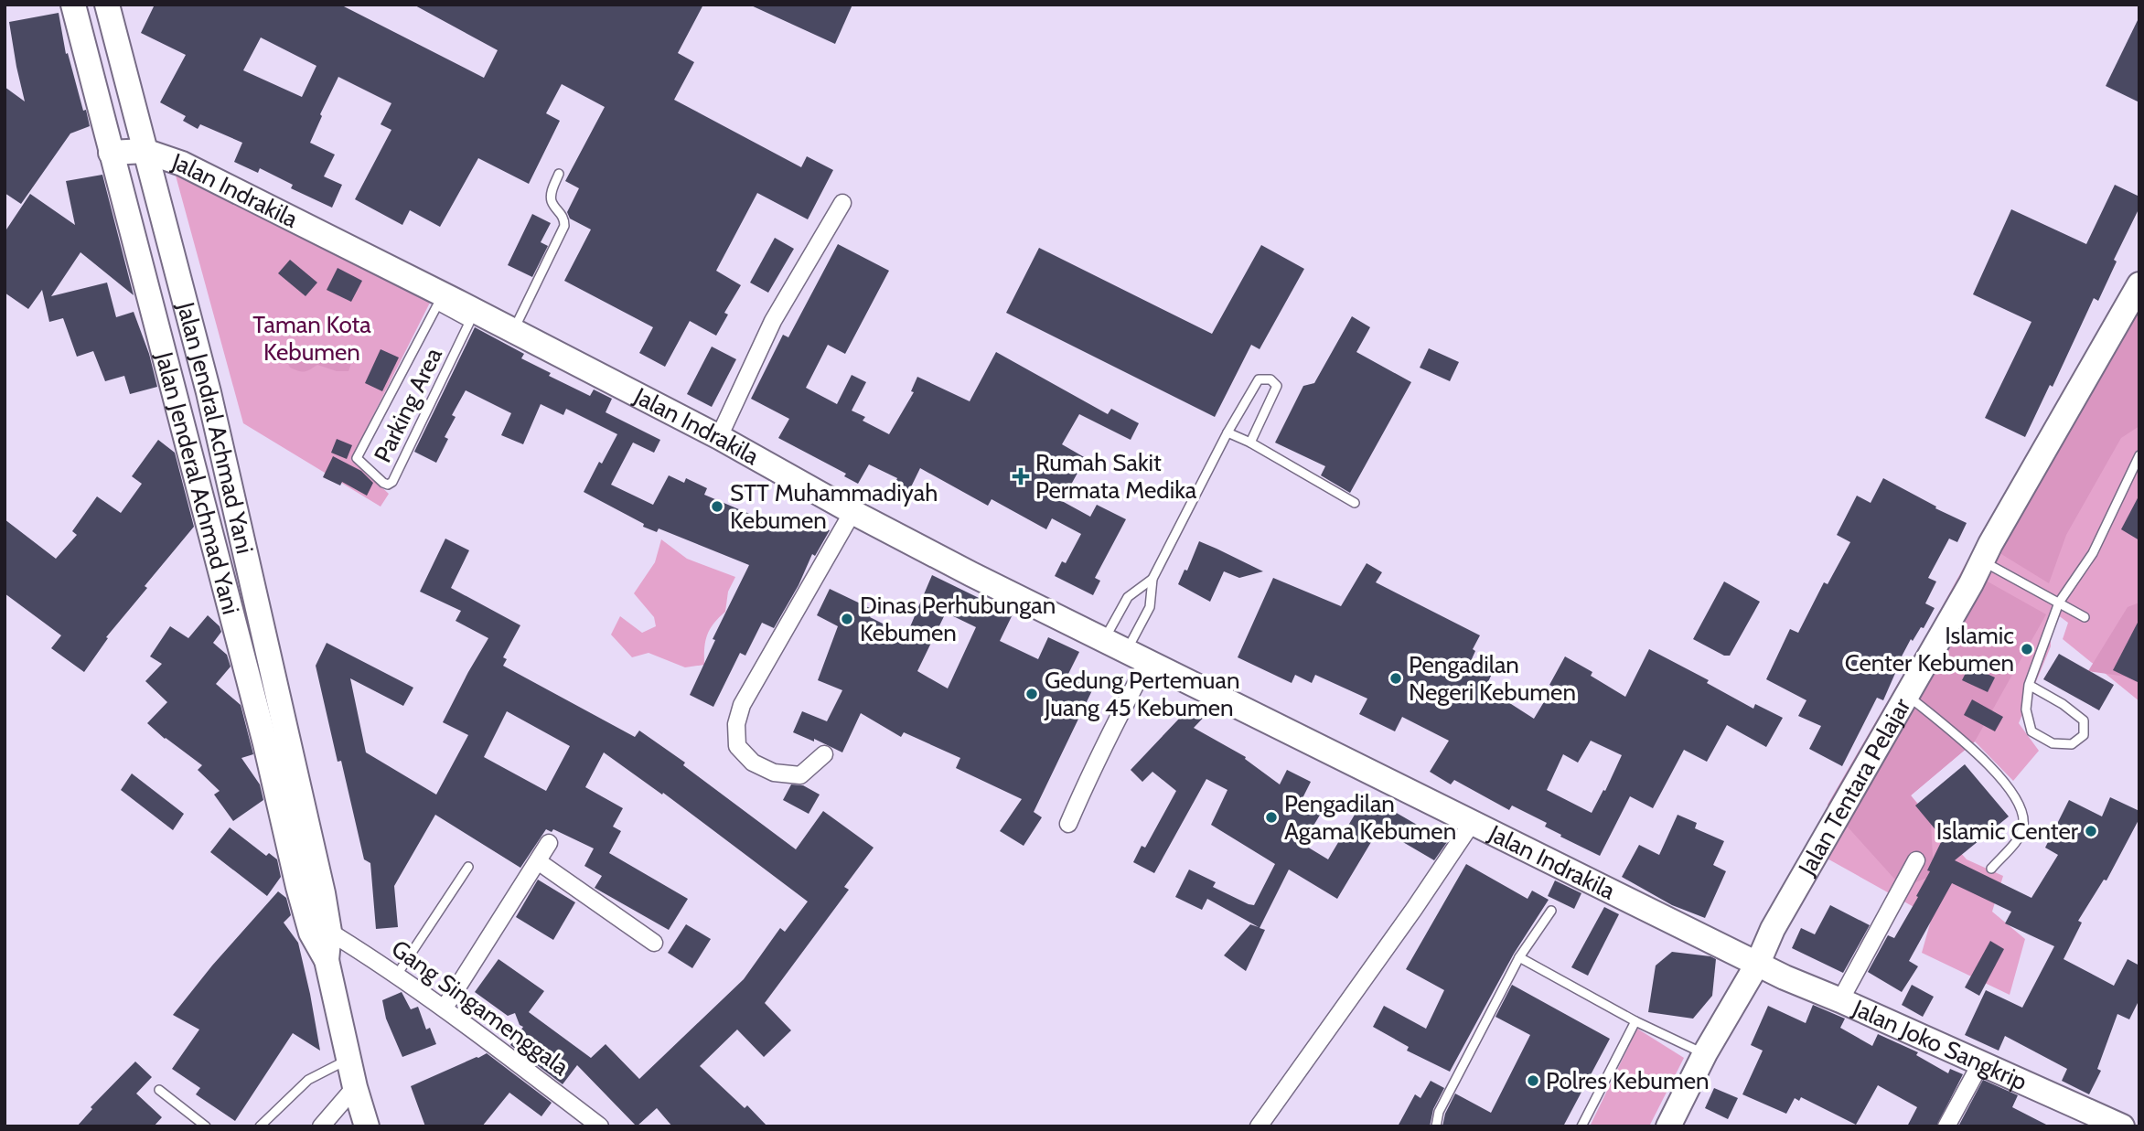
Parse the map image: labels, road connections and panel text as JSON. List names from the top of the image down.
{
  "streets": {
    "main road": [
      "Jalan Indrakila",
      "Jalan Jendral Achmad Yani",
      "Jalan Jenderal Achmad Yani",
      "Jalan Tentara Pelajar",
      "Jalan Joko Sangkrip"
    ],
    "street": ["Gang Singamenggala"],
    "lane": ["Parking Area"]
  },
  "crossings": [
    ["Jalan Indrakila", "Parking Area"],
    ["Jalan Indrakila", "Jalan Jendral Achmad Yani"],
    ["Jalan Indrakila", "Jalan Jenderal Achmad Yani"],
    ["Jalan Indrakila", "Jalan Tentara Pelajar"],
    ["Jalan Indrakila", "Jalan Joko Sangkrip"],
    ["Jalan Jendral Achmad Yani", "Jalan Jenderal Achmad Yani"],
    ["Jalan Jendral Achmad Yani", "Gang Singamenggala"],
    ["Jalan Jenderal Achmad Yani", "Gang Singamenggala"],
    ["Jalan Tentara Pelajar", "Jalan Joko Sangkrip"]
  ],
  "parks": ["Taman Kota Kebumen"],
  "places": {
    "health": ["Rumah Sakit Permata Medika"],
    "other": [
      "STT Muhammadiyah Kebumen",
      "Dinas Perhubungan Kebumen",
      "Islamic Center Kebumen",
      "Pengadilan Negeri Kebumen",
      "Gedung Pertemuan Juang 45 Kebumen",
      "Pengadilan Agama Kebumen",
      "Islamic Center",
      "Polres Kebumen"
    ]
  }
}
